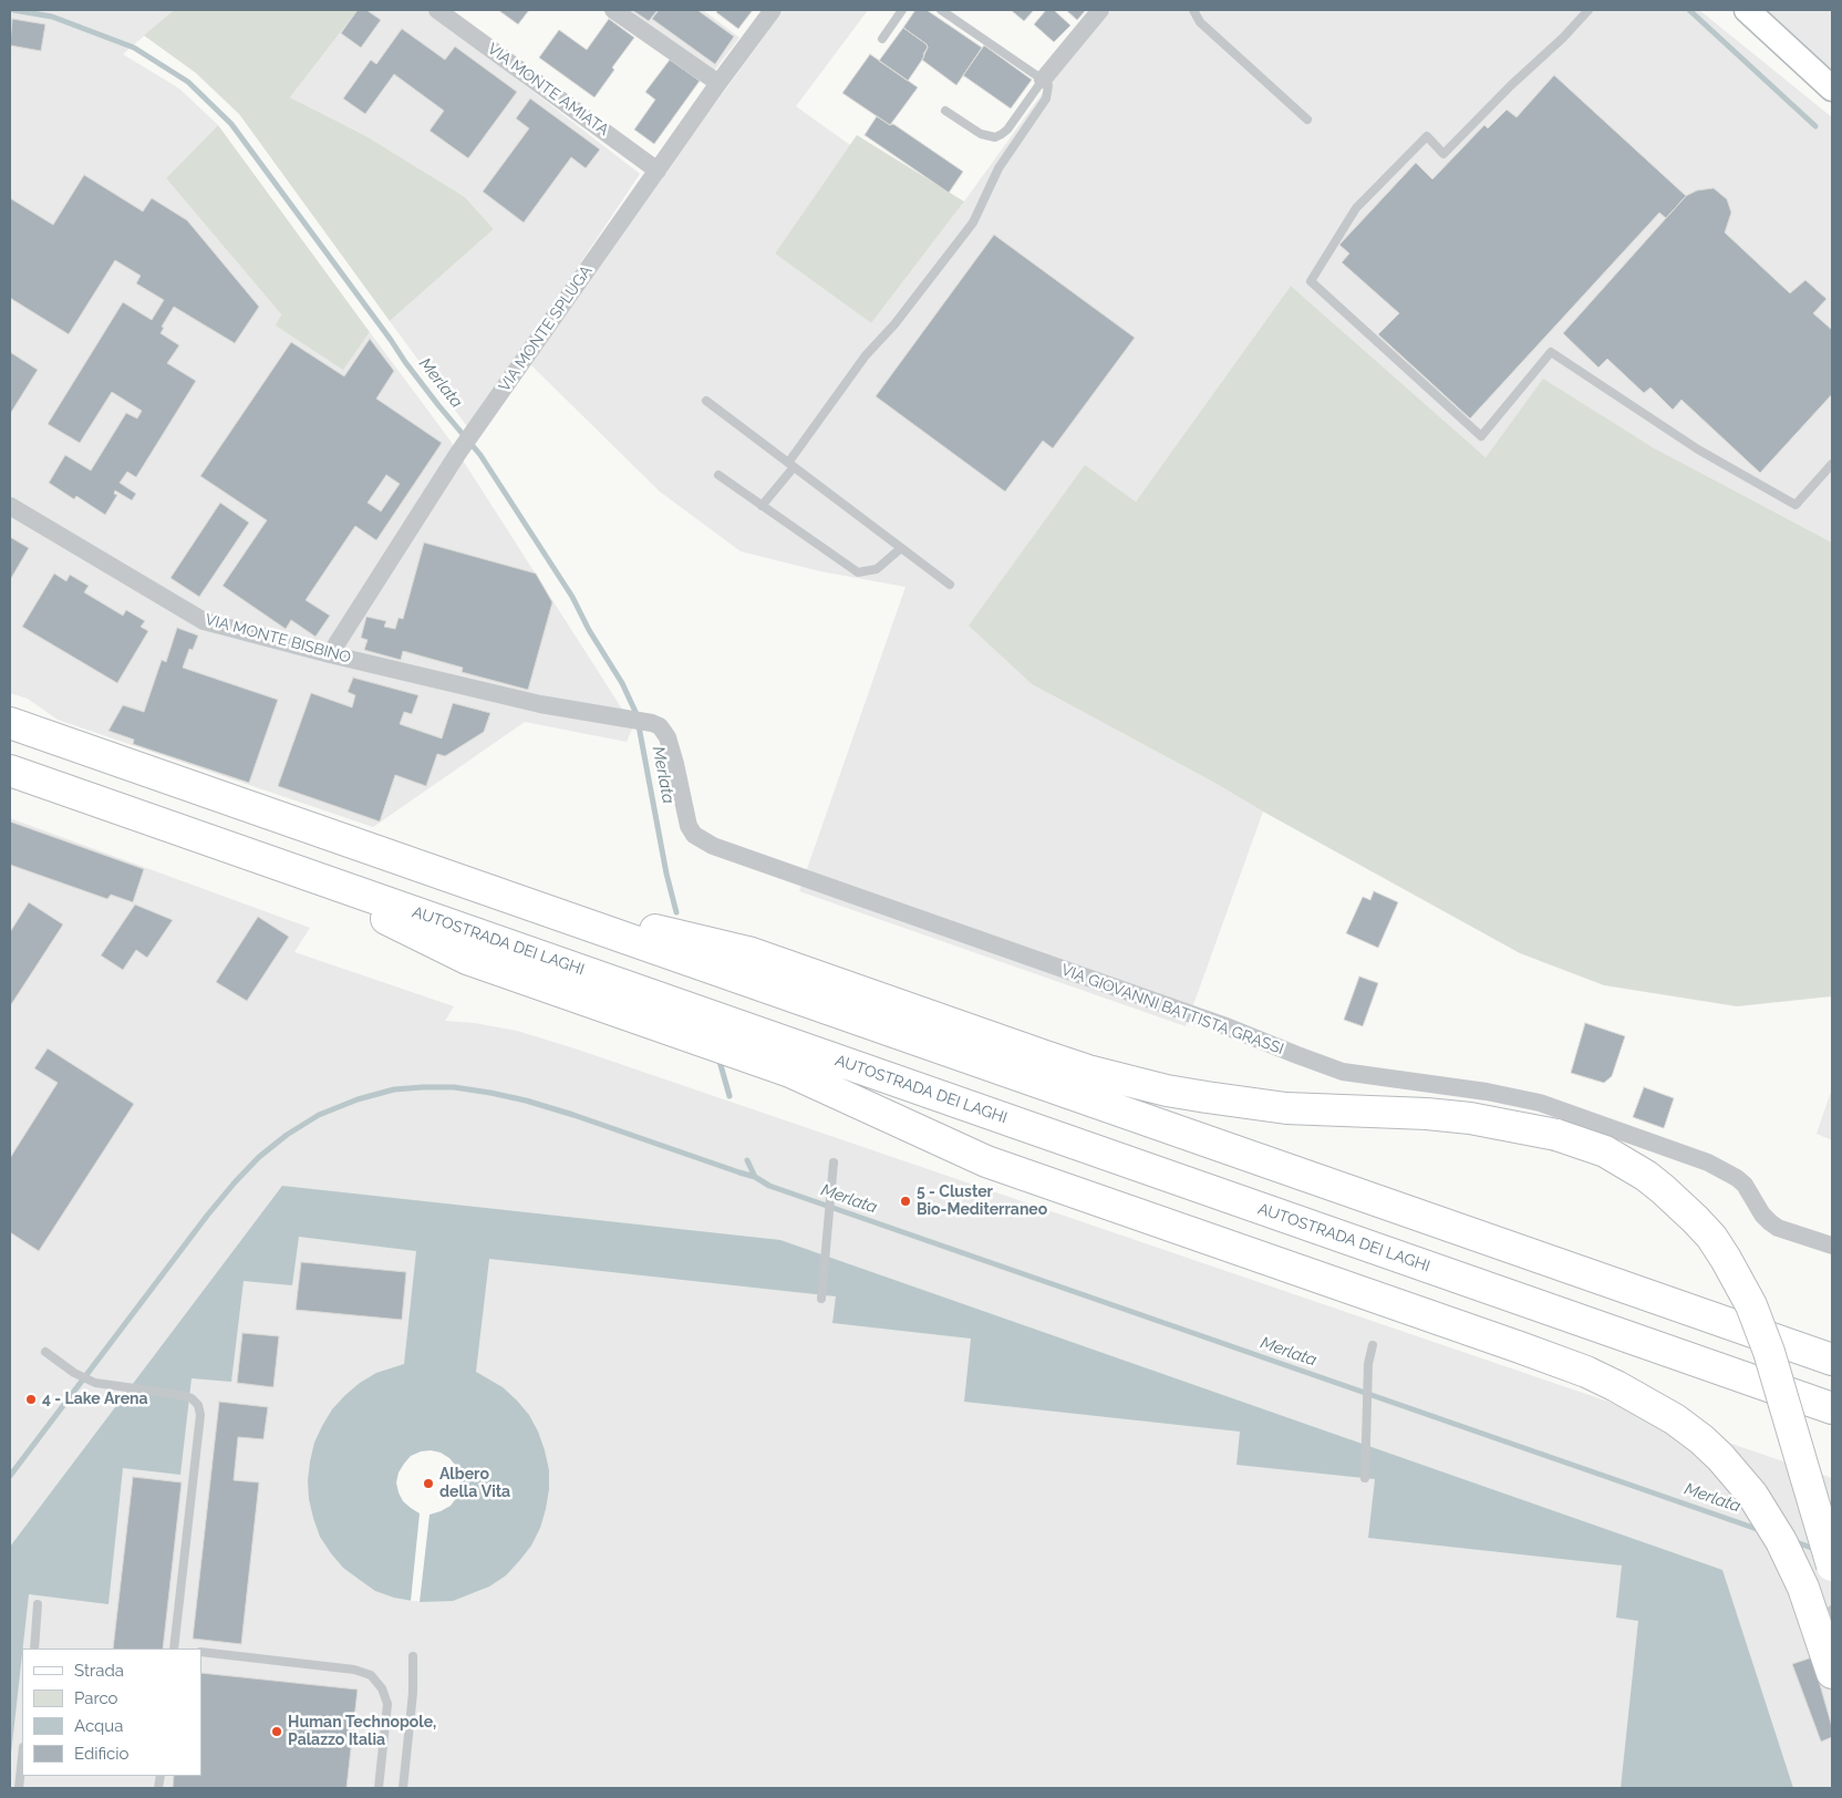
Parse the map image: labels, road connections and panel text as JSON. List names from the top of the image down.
{
  "streets": {
    "highway": ["AUTOSTRADA DEI LAGHI"],
    "street": [
      "VIA MONTE AMIATA",
      "VIA MONTE SPLUGA",
      "VIA MONTE BISBINO",
      "VIA GIOVANNI BATTISTA GRASSI"
    ]
  },
  "crossings": [
    ["VIA MONTE AMIATA", "VIA MONTE SPLUGA"],
    ["VIA MONTE SPLUGA", "VIA MONTE BISBINO"],
    ["VIA MONTE BISBINO", "VIA GIOVANNI BATTISTA GRASSI"]
  ],
  "water": ["Merlata"],
  "places": [
    "5 - Cluster Bio-Mediterraneo",
    "4 - Lake Arena",
    "Albero della Vita",
    "Human Technopole, Palazzo Italia"
  ],
  "legend": [
    "Strada",
    "Parco",
    "Acqua",
    "Edificio"
  ]
}
